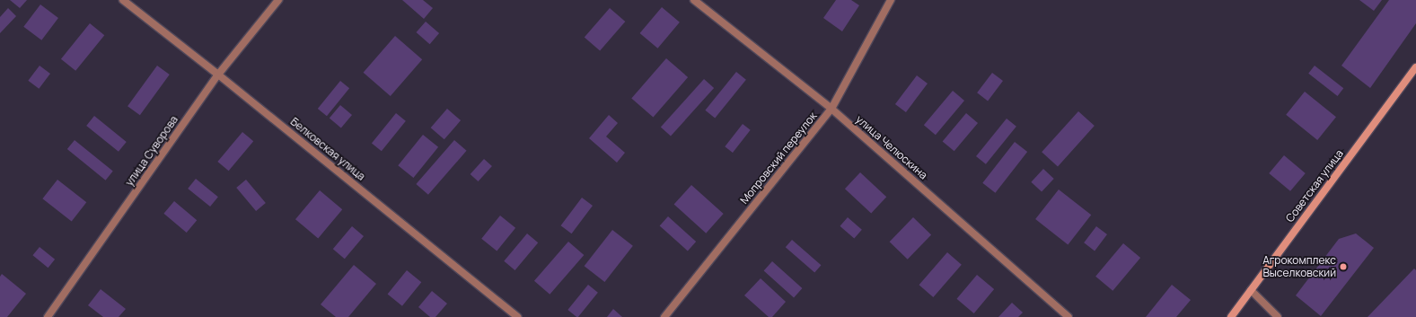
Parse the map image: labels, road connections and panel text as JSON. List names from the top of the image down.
{
  "streets": {
    "street": [
      "улица Челюскина",
      "Белковская улица",
      "улица Суворова",
      "Мопровский переулок",
      "Советская улица"
    ]
  },
  "crossings": [
    ["улица Челюскина", "Мопровский переулок"],
    ["Белковская улица", "улица Суворова"]
  ],
  "places": ["Агрокомплекс Выселковский"]
}
